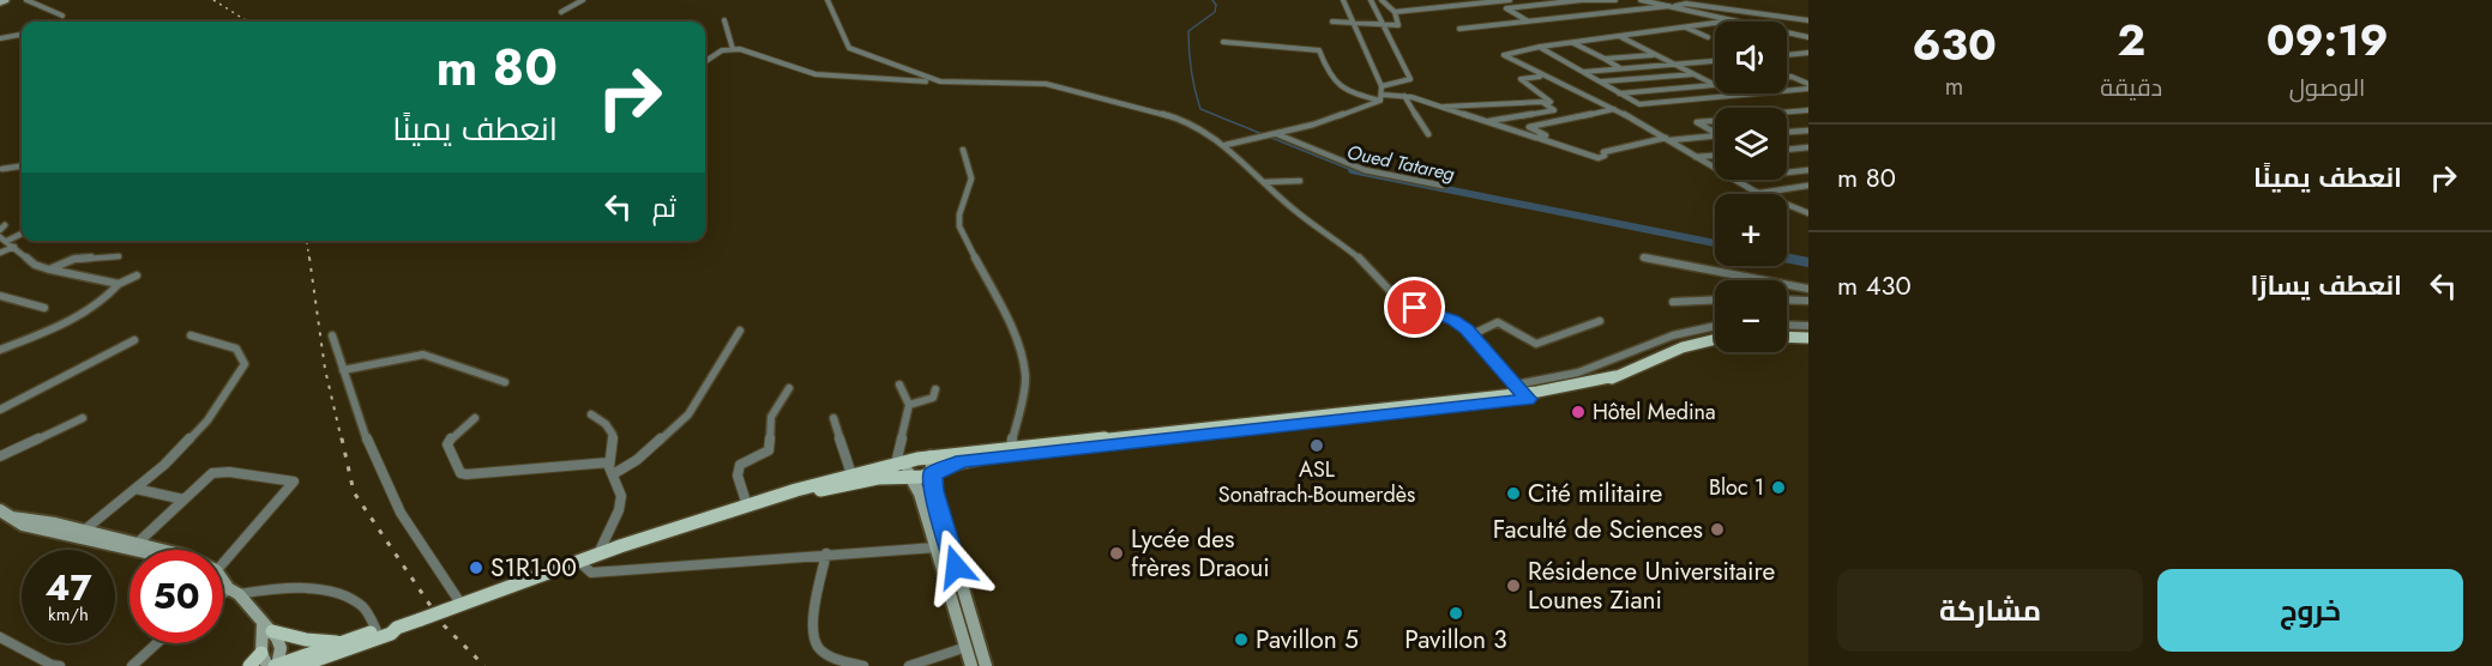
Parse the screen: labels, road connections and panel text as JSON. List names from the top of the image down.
{
  "water": ["Oued Tatareg"],
  "places": [
    "Hôtel Medina",
    "ASL Sonatrach-Boumerdès",
    "Bloc 1",
    "Cité militaire",
    "Faculté de Sciences",
    "Lycée des frères Draoui",
    "S1R1-00",
    "Résidence Universitaire Lounes Ziani",
    "Pavillon 3",
    "Pavillon 5"
  ],
  "page": {
    "eta": [
      "09:19",
      "الوصول",
      "2",
      "دقيقة",
      "630",
      "m"
    ],
    "map_buttons": ["+", "−"],
    "turn": ["80 m", "انعطف يمينًا"],
    "list": [
      {
        "name": "انعطف يمينًا",
        "value": "80 m"
      },
      {
        "name": "انعطف يسارًا",
        "value": "430 m"
      }
    ],
    "then": "ثم",
    "speed": "47 km/h",
    "limit": "50",
    "buttons": ["خروج", "مشاركة"]
  }
}
